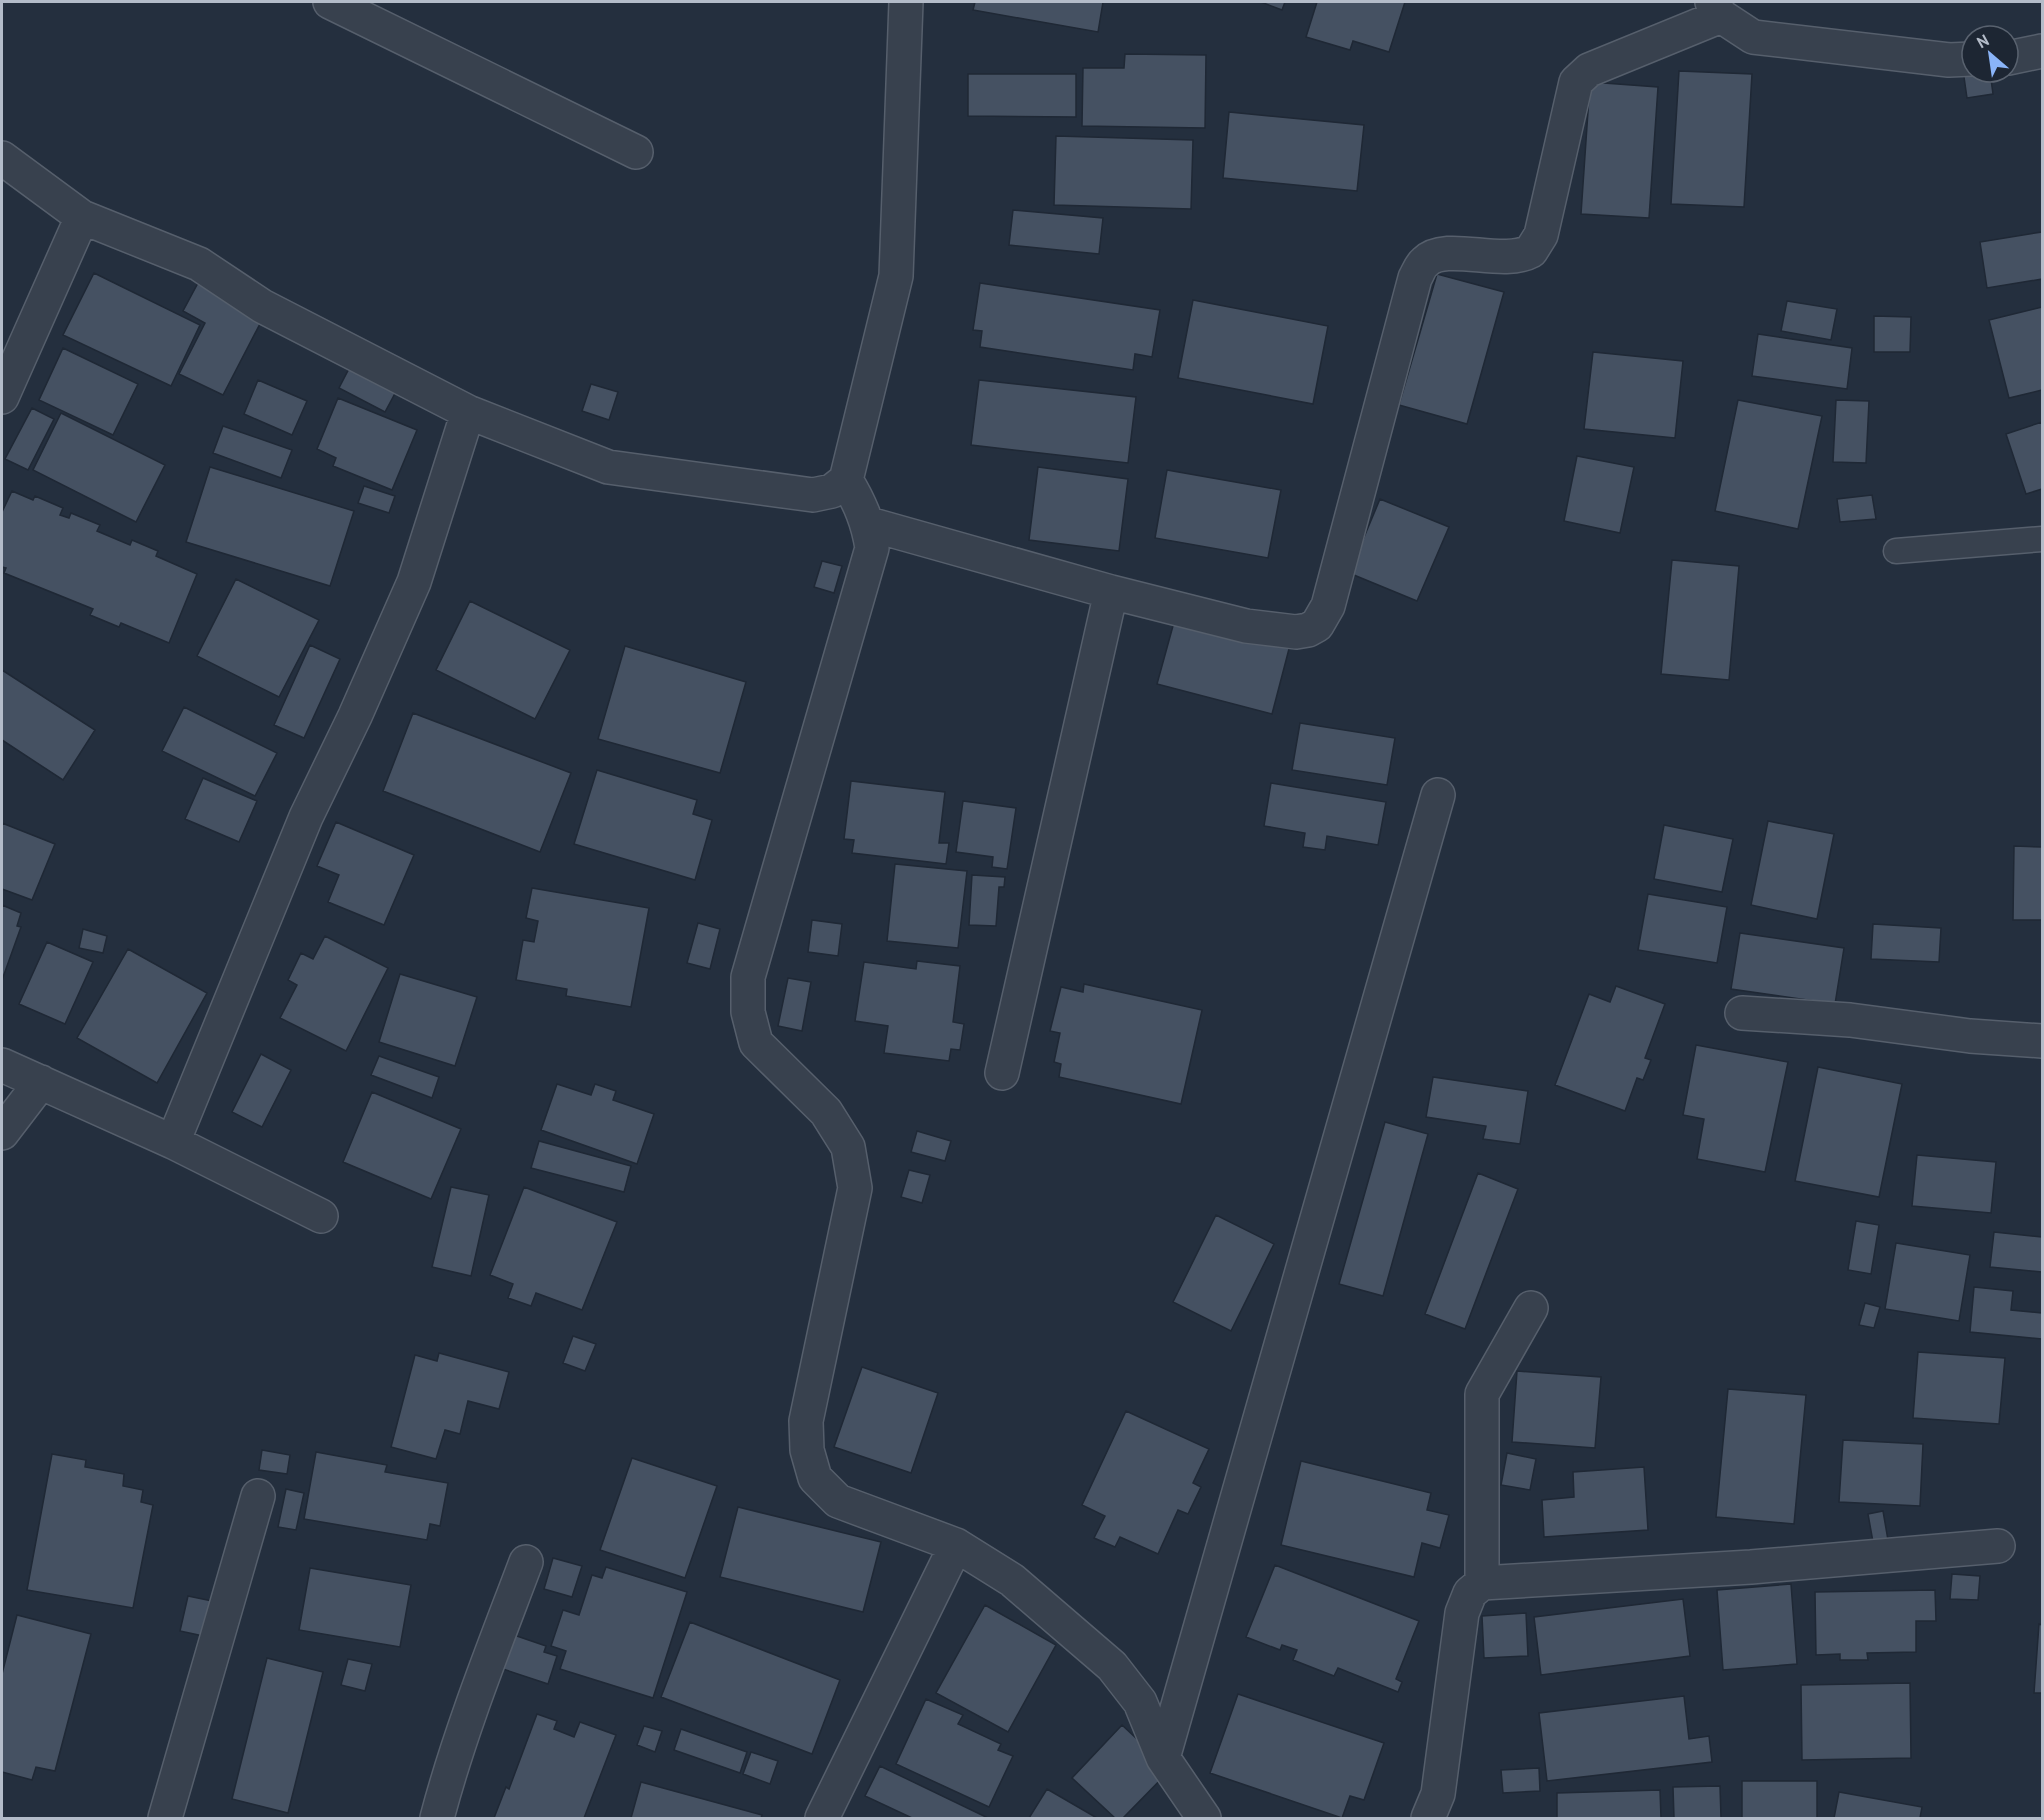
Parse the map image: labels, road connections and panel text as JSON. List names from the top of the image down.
{
  "north": "top left"
}
